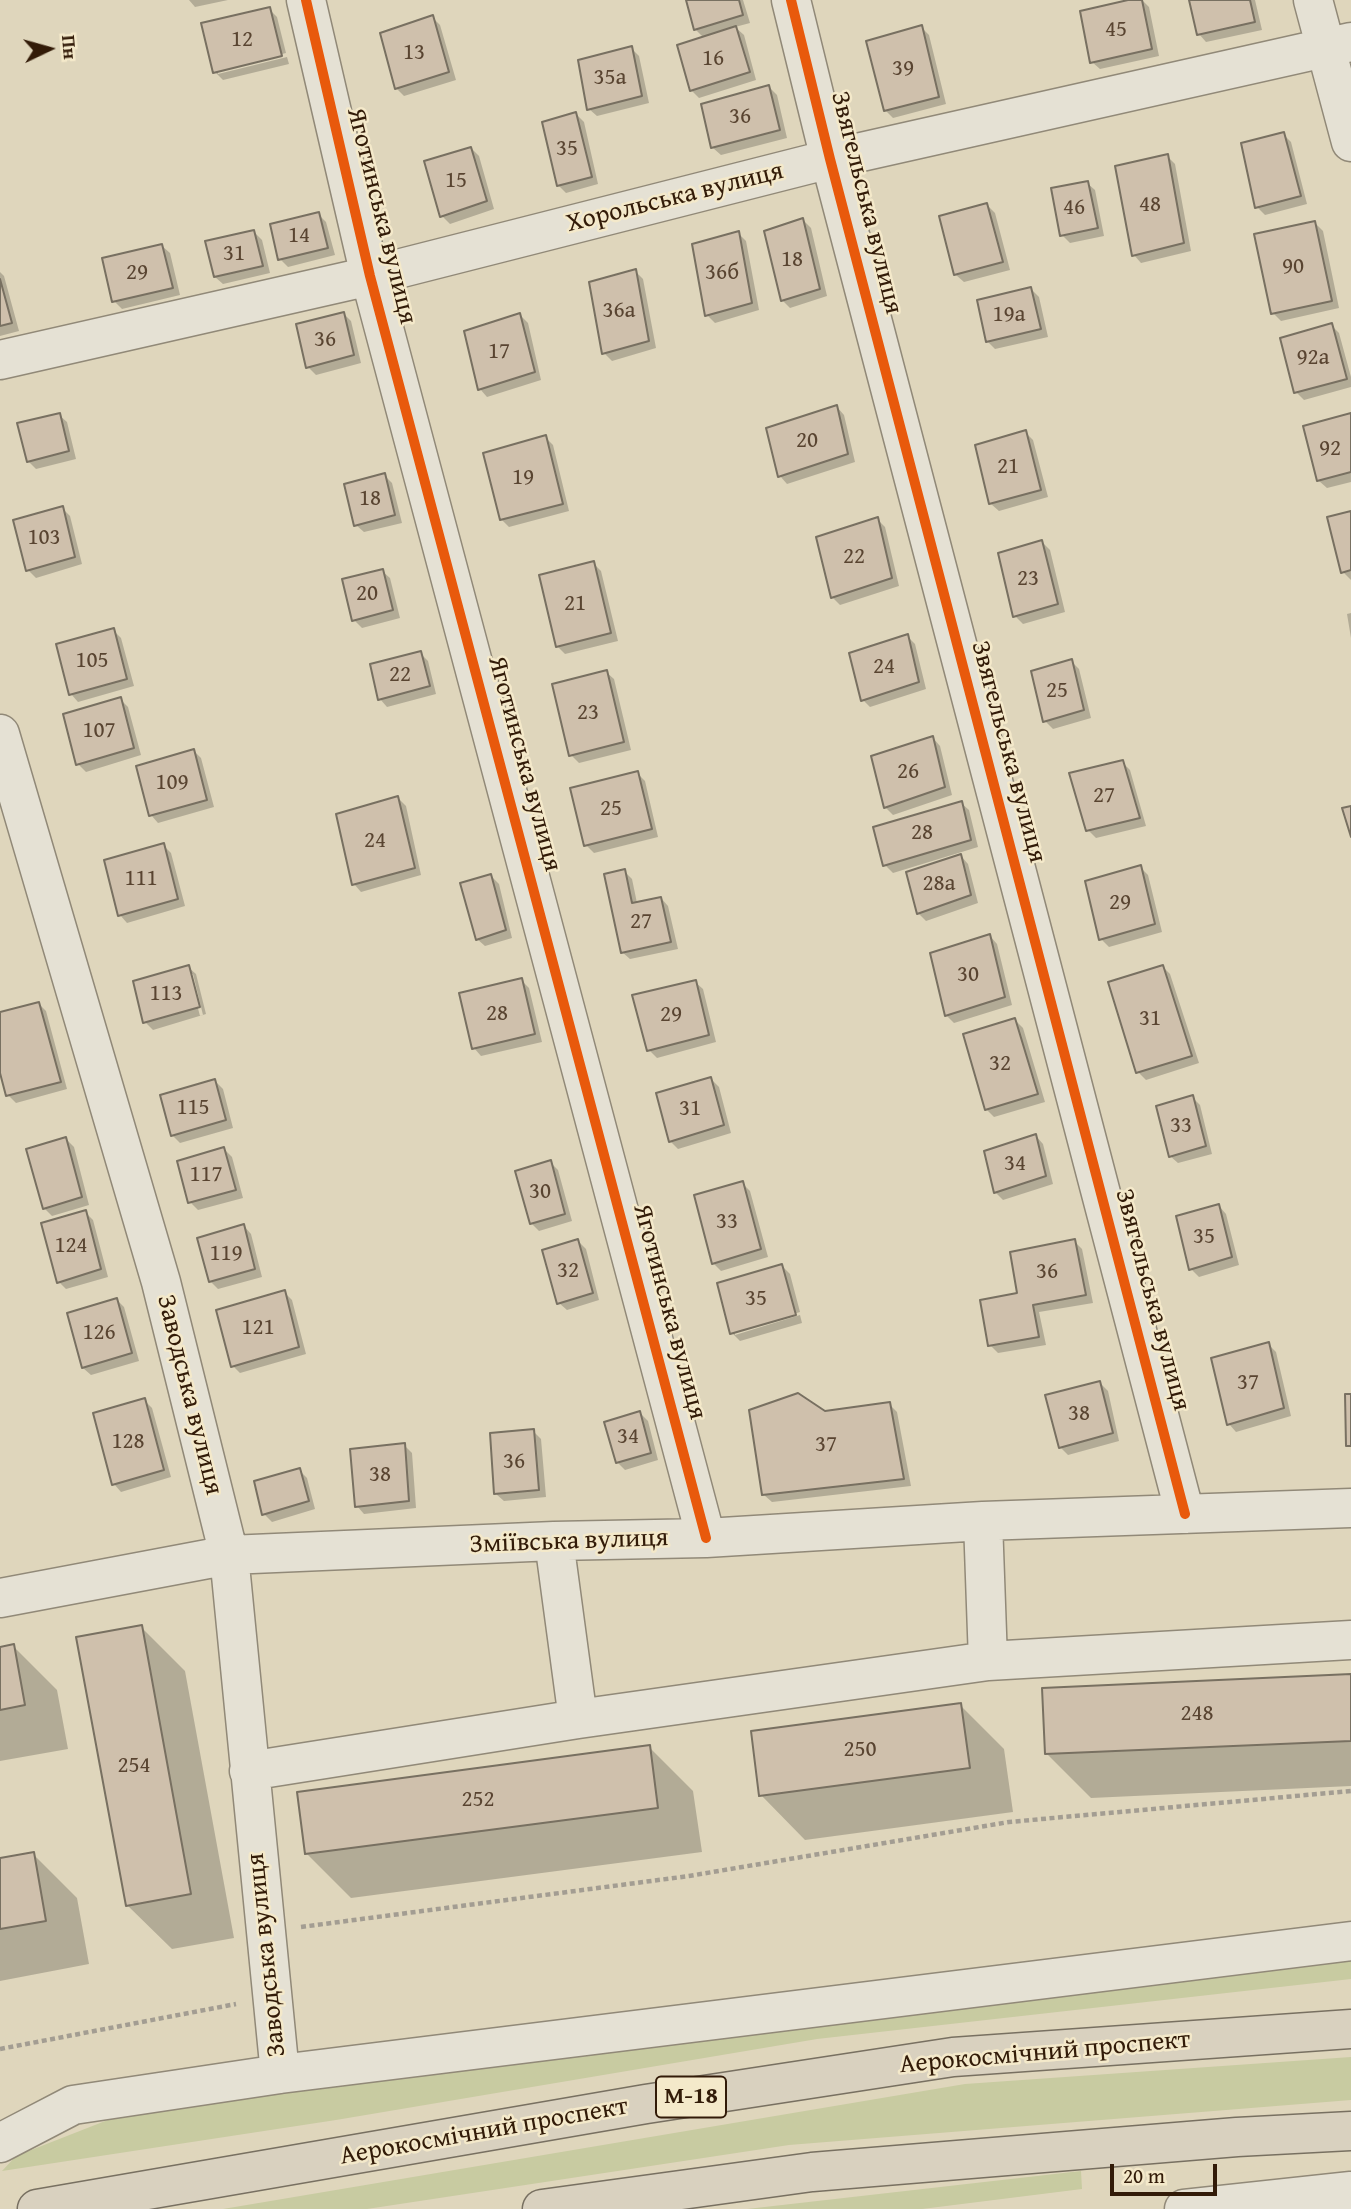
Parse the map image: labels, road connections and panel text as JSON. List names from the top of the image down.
{
  "streets": {
    "main road": ["Аерокосмічний проспект", "М-18"],
    "street": [
      "Хорольська вулиця",
      "Звягельська вулиця",
      "Яготинська вулиця",
      "Заводська вулиця",
      "Зміївська вулиця"
    ]
  },
  "crossings": [
    ["Хорольська вулиця", "Звягельська вулиця"],
    ["Хорольська вулиця", "Яготинська вулиця"],
    ["Звягельська вулиця", "Зміївська вулиця"],
    ["Яготинська вулиця", "Зміївська вулиця"],
    ["Заводська вулиця", "Зміївська вулиця"]
  ],
  "house_numbers": [
    "45",
    "12",
    "13",
    "16",
    "39",
    "35а",
    "36",
    "35",
    "15",
    "48",
    "46",
    "14",
    "31",
    "18",
    "90",
    "29",
    "36б",
    "36а",
    "19а",
    "36",
    "17",
    "92а",
    "20",
    "92",
    "21",
    "19",
    "18",
    "103",
    "22",
    "23",
    "20",
    "21",
    "105",
    "24",
    "22",
    "25",
    "23",
    "107",
    "26",
    "109",
    "27",
    "25",
    "28",
    "24",
    "111",
    "28а",
    "29",
    "27",
    "30",
    "113",
    "28",
    "29",
    "31",
    "32",
    "115",
    "31",
    "33",
    "34",
    "117",
    "30",
    "33",
    "35",
    "124",
    "119",
    "32",
    "36",
    "35",
    "121",
    "126",
    "37",
    "38",
    "34",
    "128",
    "37",
    "36",
    "38",
    "248",
    "250",
    "254",
    "252"
  ],
  "scale_bar": "20 m",
  "north": "right"
}
